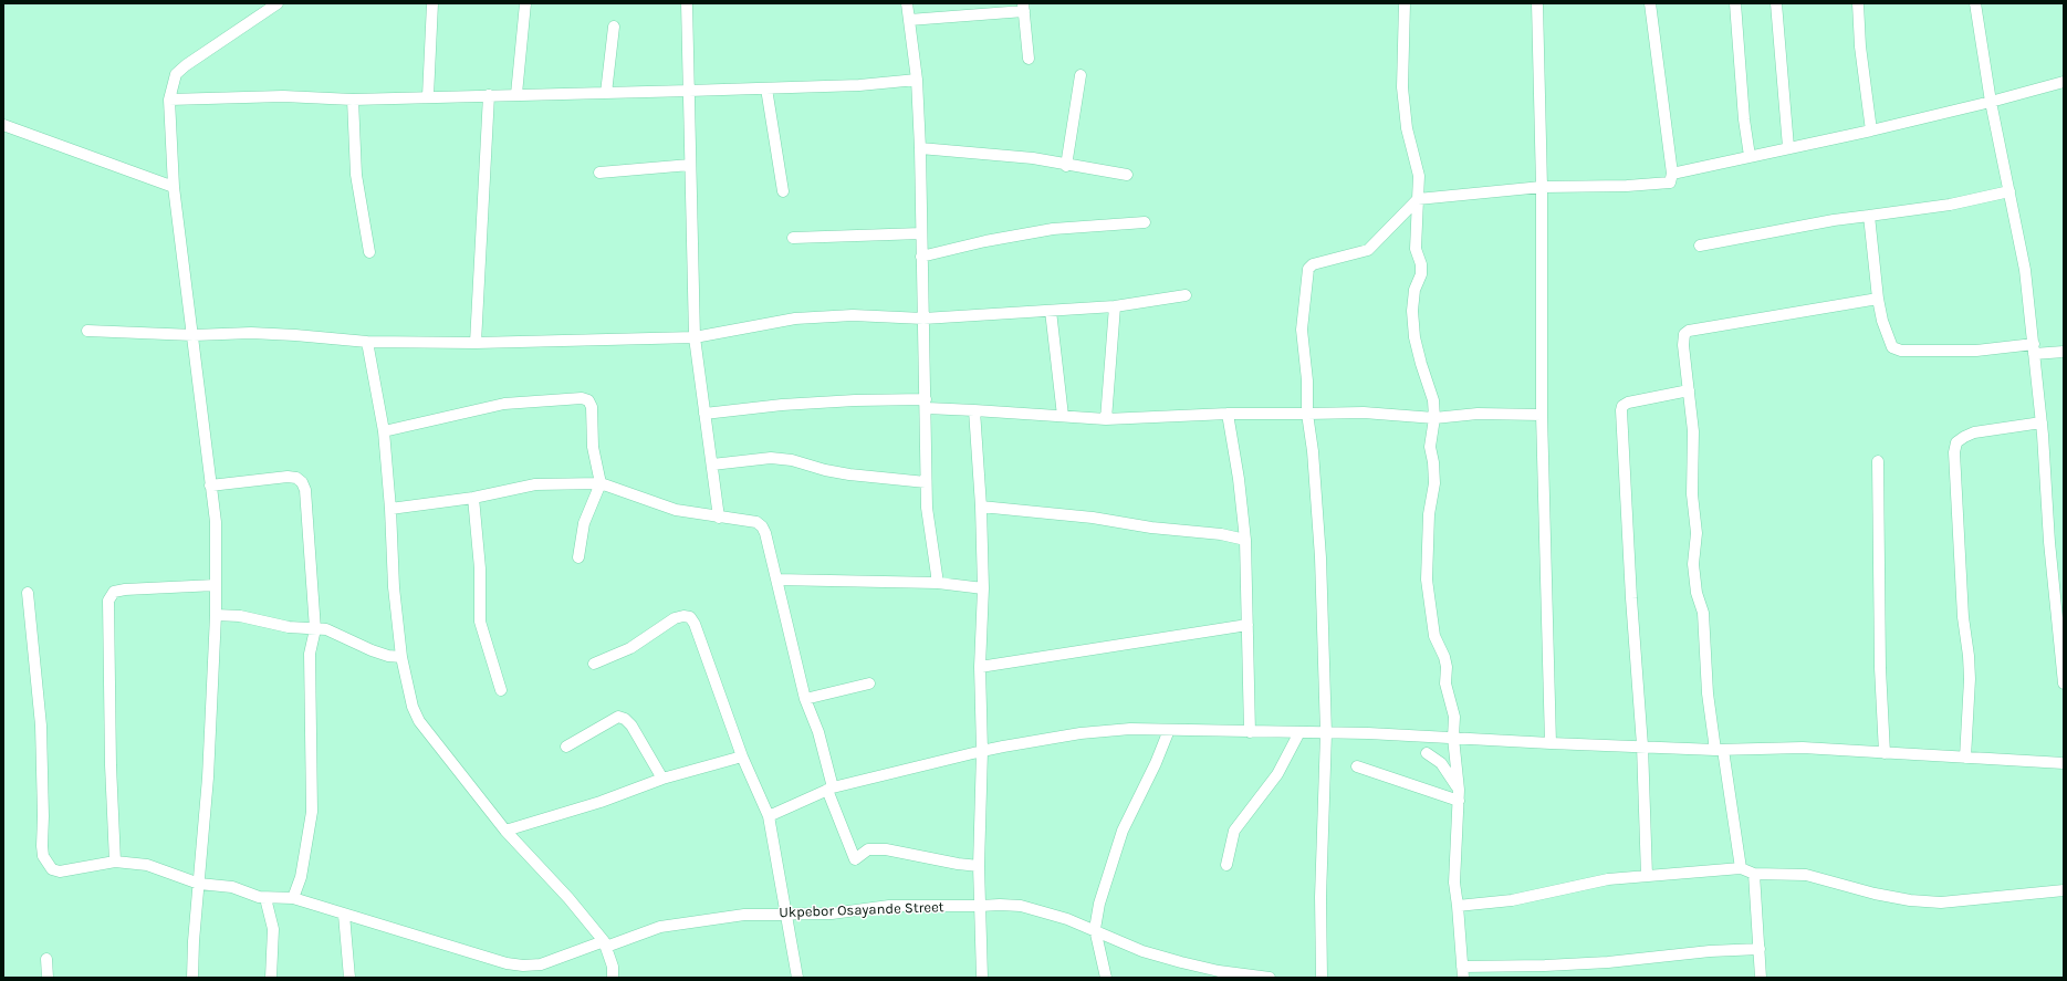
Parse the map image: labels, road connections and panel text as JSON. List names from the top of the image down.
{
  "streets": {
    "street": ["Ukpebor Osayande Street"]
  }
}
